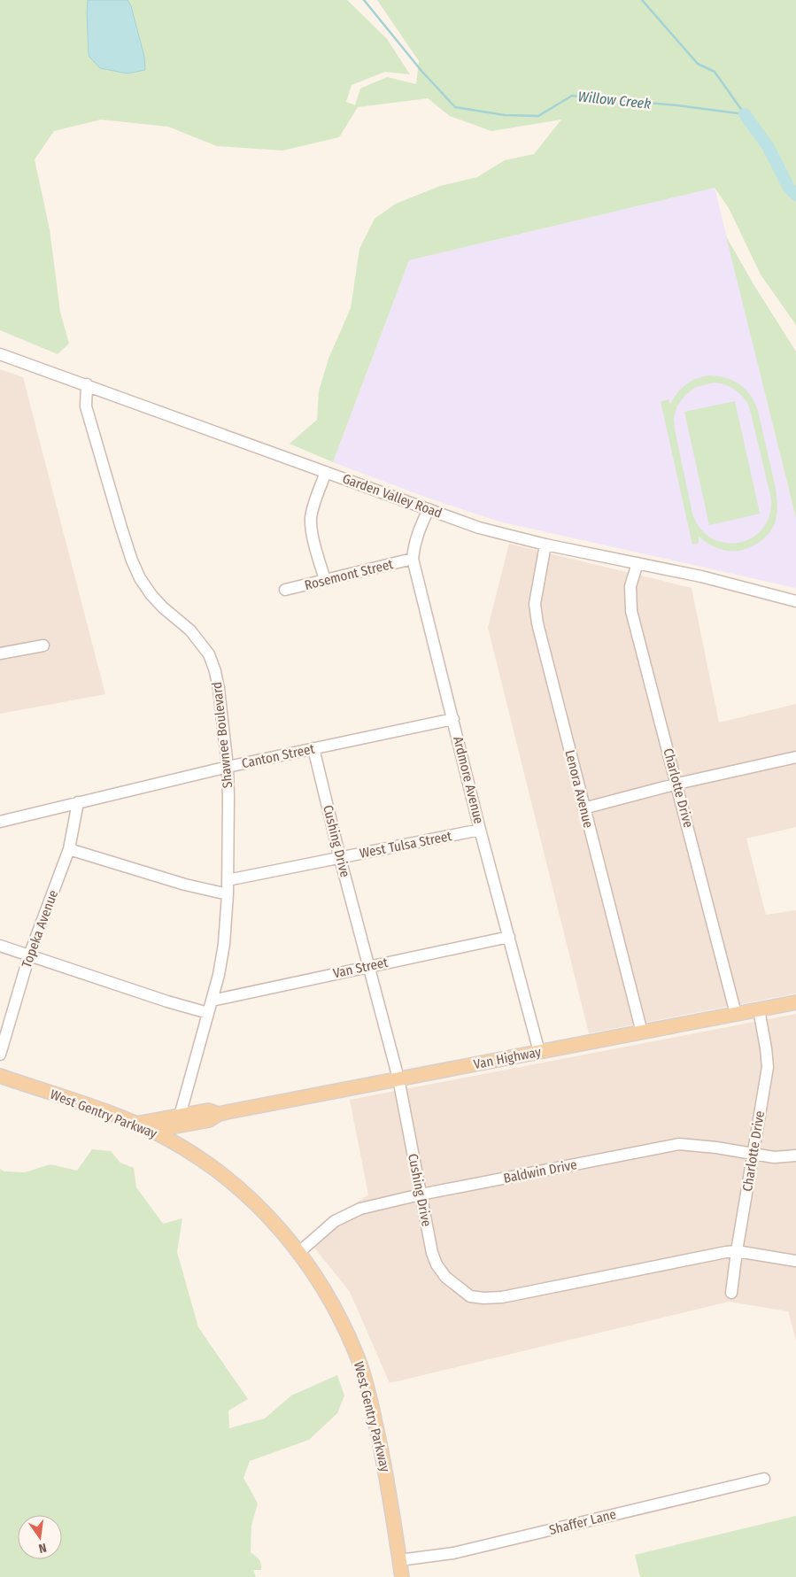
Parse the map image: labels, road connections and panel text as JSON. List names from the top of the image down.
{
  "streets": {
    "main road": ["Van Highway", "West Gentry Parkway"],
    "street": [
      "Garden Valley Road",
      "Rosemont Street",
      "Shawnee Boulevard",
      "Canton Street",
      "Ardmore Avenue",
      "Charlotte Drive",
      "Lenora Avenue",
      "Cushing Drive",
      "West Tulsa Street",
      "Topeka Avenue",
      "Van Street",
      "Baldwin Drive",
      "Shaffer Lane"
    ]
  },
  "crossings": [
    ["Garden Valley Road", "Shawnee Boulevard"],
    ["Garden Valley Road", "Ardmore Avenue"],
    ["Garden Valley Road", "Charlotte Drive"],
    ["Garden Valley Road", "Lenora Avenue"],
    ["Rosemont Street", "Ardmore Avenue"],
    ["Shawnee Boulevard", "Canton Street"],
    ["Shawnee Boulevard", "West Tulsa Street"],
    ["Shawnee Boulevard", "Van Street"],
    ["Shawnee Boulevard", "Van Highway"],
    ["Canton Street", "Ardmore Avenue"],
    ["Canton Street", "Cushing Drive"],
    ["Canton Street", "Topeka Avenue"],
    ["Ardmore Avenue", "West Tulsa Street"],
    ["Ardmore Avenue", "Van Street"],
    ["Ardmore Avenue", "Van Highway"],
    ["Charlotte Drive", "Cushing Drive"],
    ["Charlotte Drive", "Van Highway"],
    ["Charlotte Drive", "Baldwin Drive"],
    ["Lenora Avenue", "Van Highway"],
    ["Cushing Drive", "West Tulsa Street"],
    ["Cushing Drive", "Van Street"],
    ["Cushing Drive", "Van Highway"],
    ["Cushing Drive", "Baldwin Drive"],
    ["Van Highway", "West Gentry Parkway"],
    ["West Gentry Parkway", "Baldwin Drive"],
    ["West Gentry Parkway", "Shaffer Lane"]
  ],
  "water": ["Willow Creek"],
  "north": "bottom"
}
